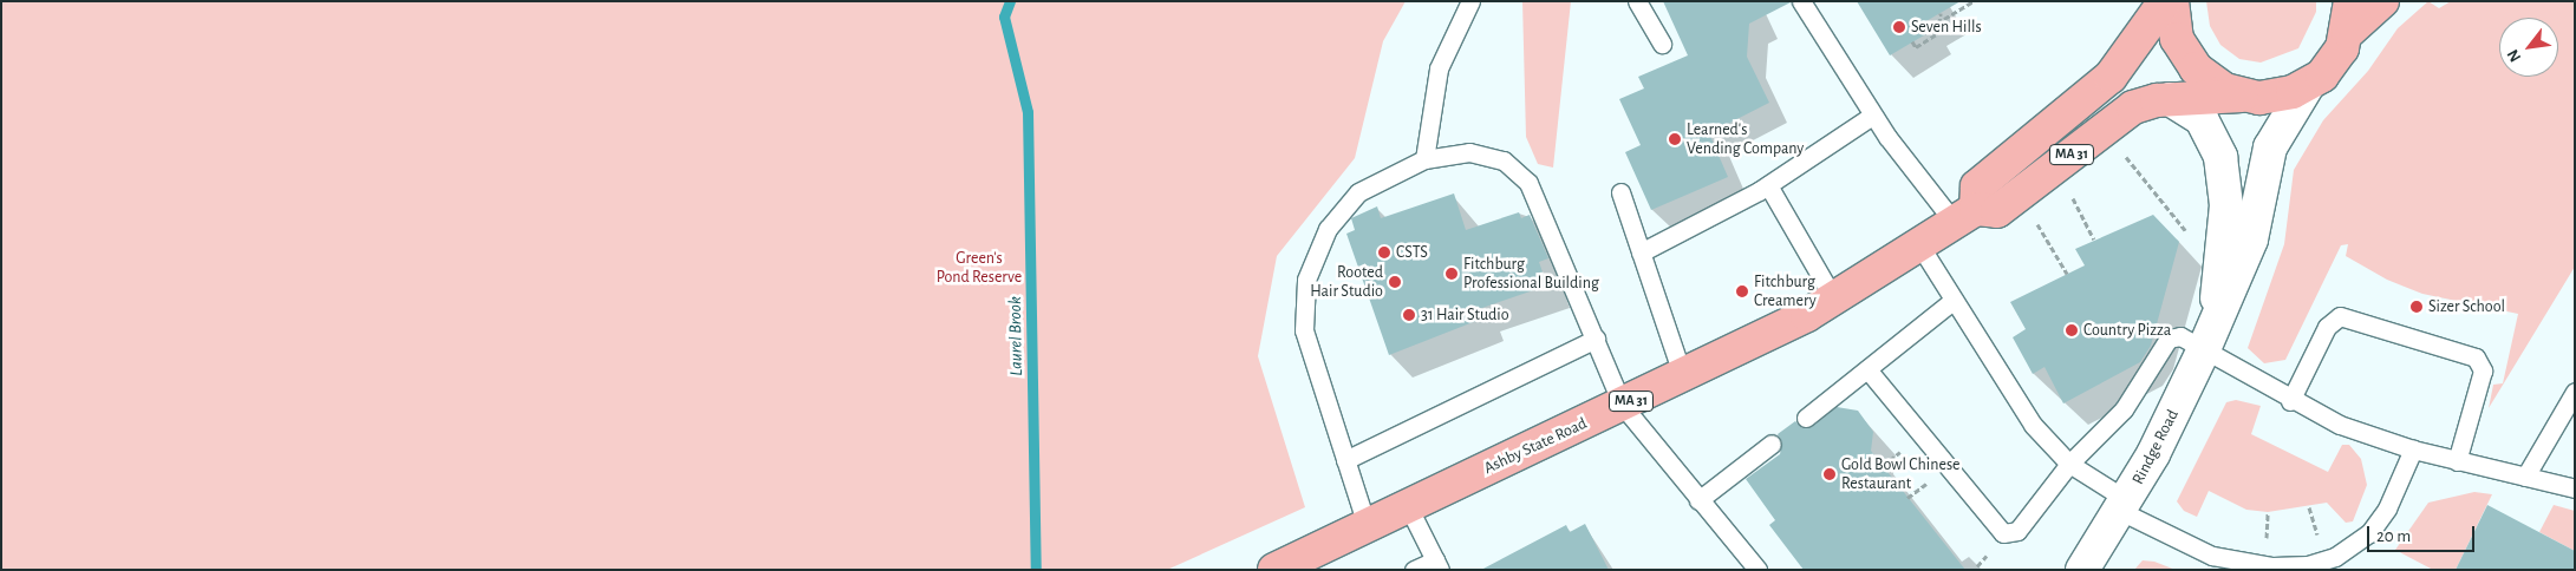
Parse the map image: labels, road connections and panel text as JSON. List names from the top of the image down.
{
  "streets": {
    "main road": ["MA 31", "Ashby State Road"],
    "street": ["Rindge Road"]
  },
  "crossings": [
    ["MA 31", "Ashby State Road"],
    ["MA 31", "Rindge Road"],
    ["Ashby State Road", "Rindge Road"]
  ],
  "water": ["Laurel Brook"],
  "parks": ["Green's Pond Reserve"],
  "places": [
    "Seven Hills",
    "Learned's Vending Company",
    "CSTS",
    "Fitchburg Professional Building",
    "Rooted Hair Studio",
    "Fitchburg Creamery",
    "Sizer School",
    "31 Hair Studio",
    "Country Pizza",
    "Gold Bowl Chinese Restaurant"
  ],
  "scale_bar": "20 m",
  "north": "bottom left"
}
